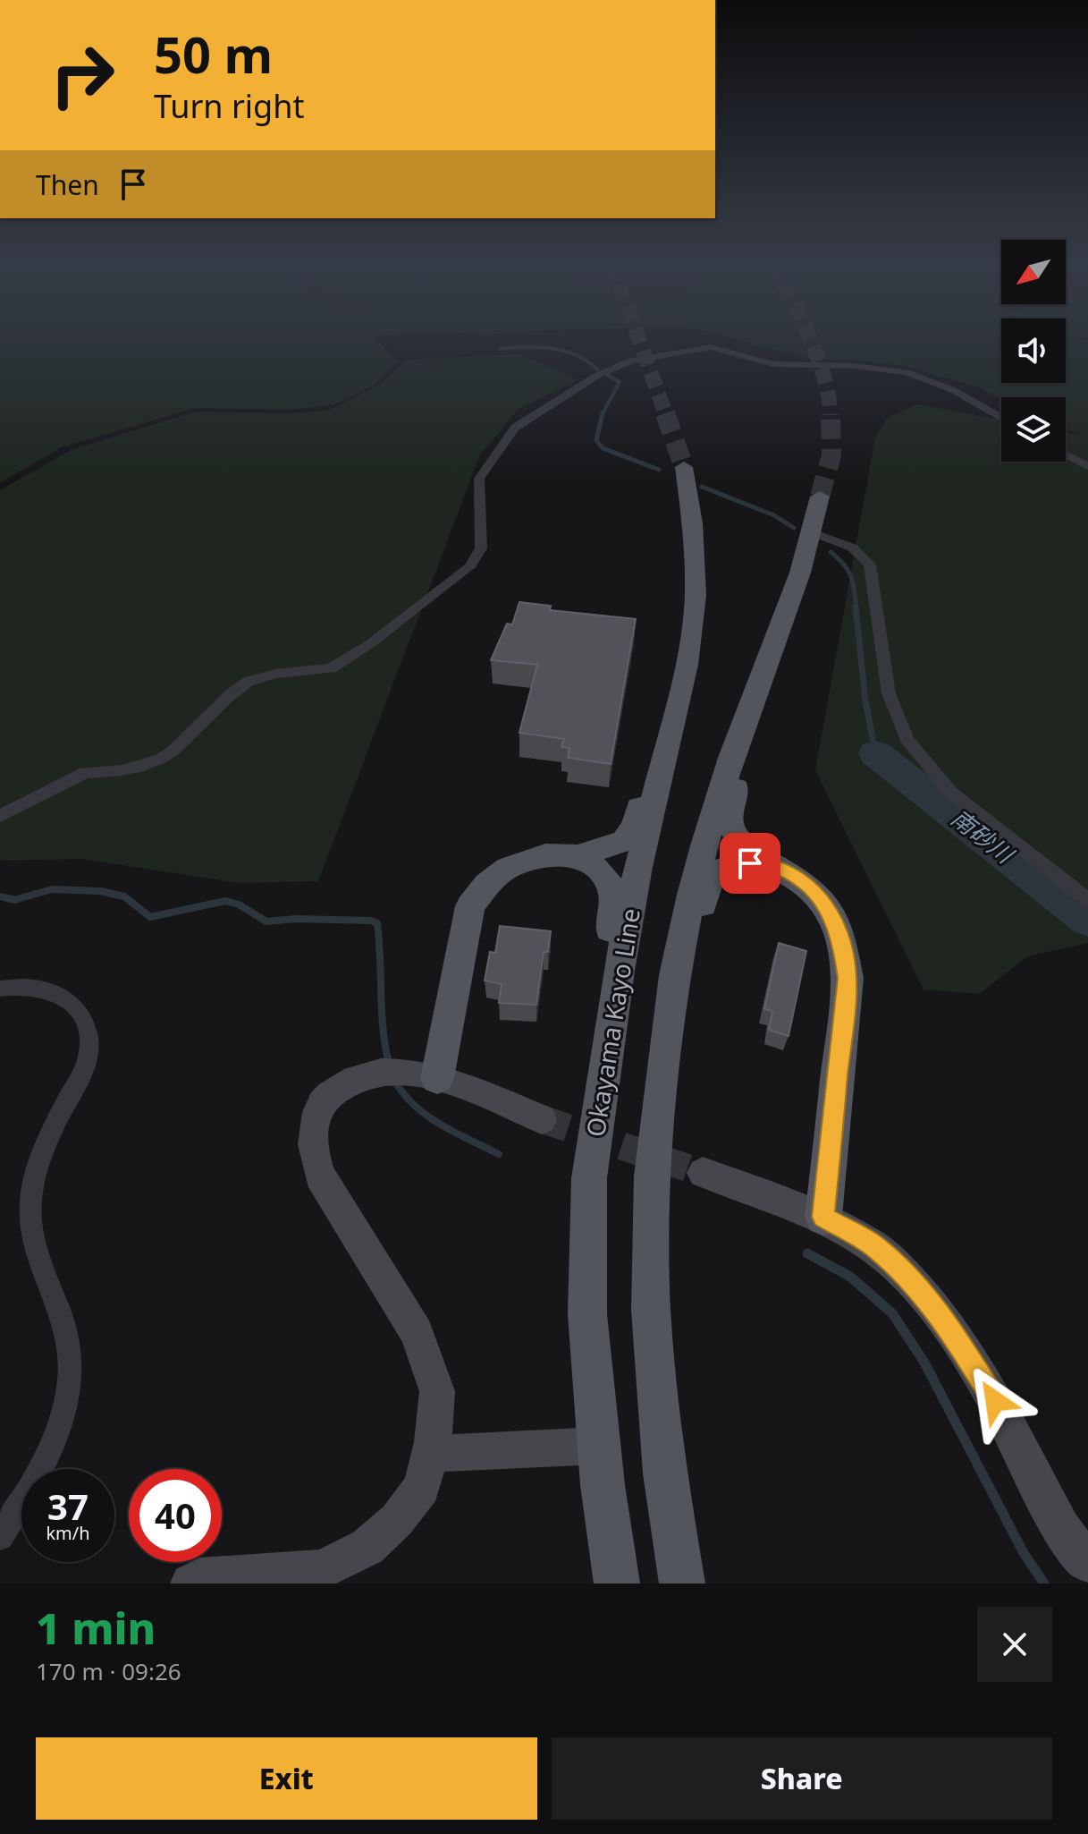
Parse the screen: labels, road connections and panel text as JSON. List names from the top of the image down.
{
  "streets": {
    "main road": ["Okayama Kayo Line"]
  },
  "water": ["南砂川"],
  "north": "bottom left",
  "page": {
    "turn": ["50 m", "Turn right"],
    "then": "Then",
    "speed": "37 km/h",
    "limit": "40",
    "heading": ["1 min", "170 m · 09:26"],
    "buttons": ["Exit", "Share"]
  }
}
